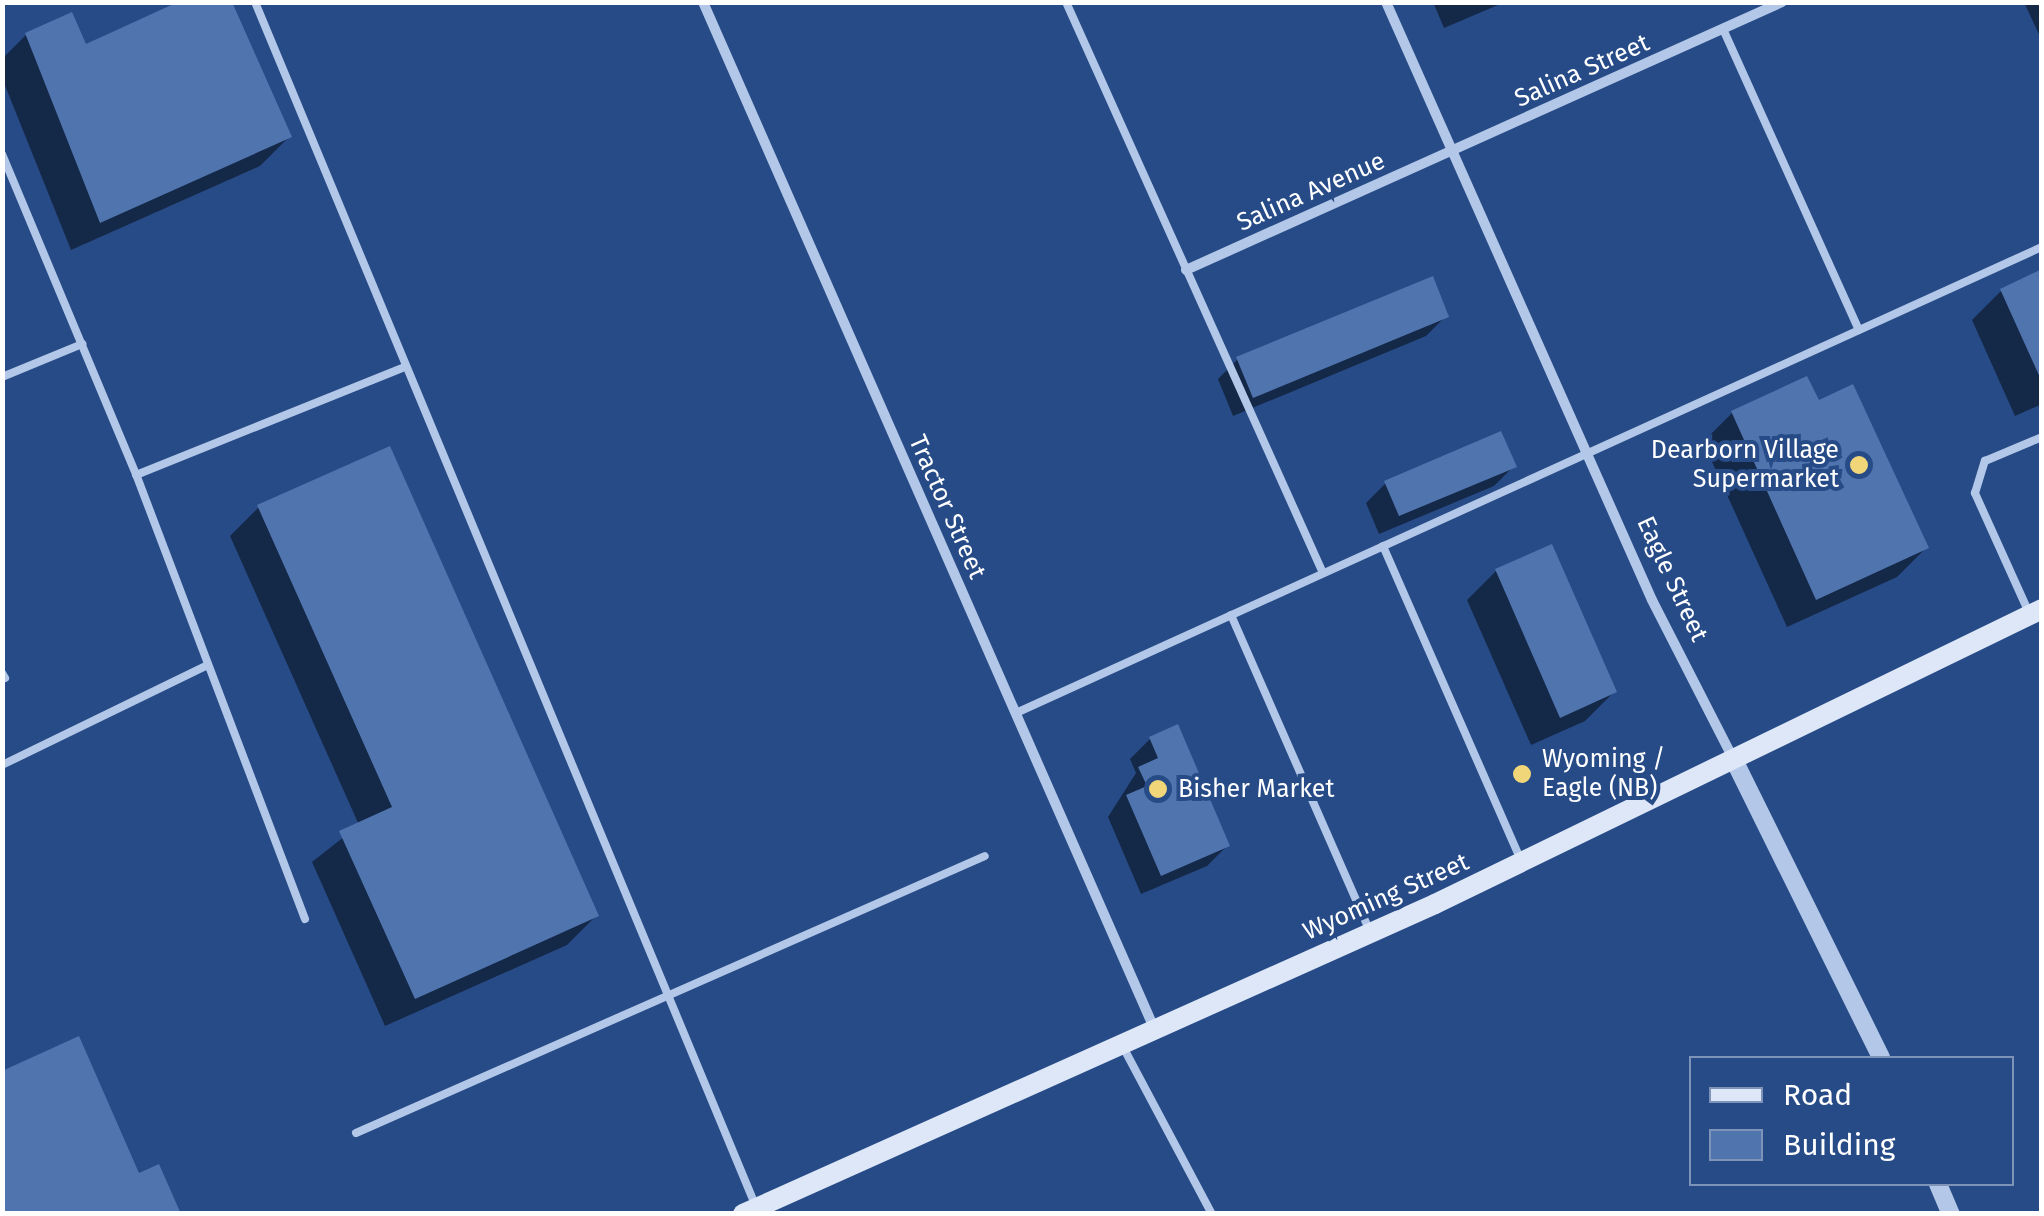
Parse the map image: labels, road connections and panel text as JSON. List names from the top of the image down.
{
  "streets": {
    "main road": ["Wyoming Street"],
    "street": [
      "Salina Street",
      "Salina Avenue",
      "Tractor Street",
      "Eagle Street"
    ]
  },
  "crossings": [
    ["Salina Street", "Salina Avenue"],
    ["Salina Street", "Eagle Street"],
    ["Salina Avenue", "Eagle Street"],
    ["Tractor Street", "Wyoming Street"],
    ["Eagle Street", "Wyoming Street"]
  ],
  "places": ["Dearborn Village Supermarket", "Wyoming / Eagle (NB)", "Bisher Market"],
  "legend": ["Road", "Building"]
}
